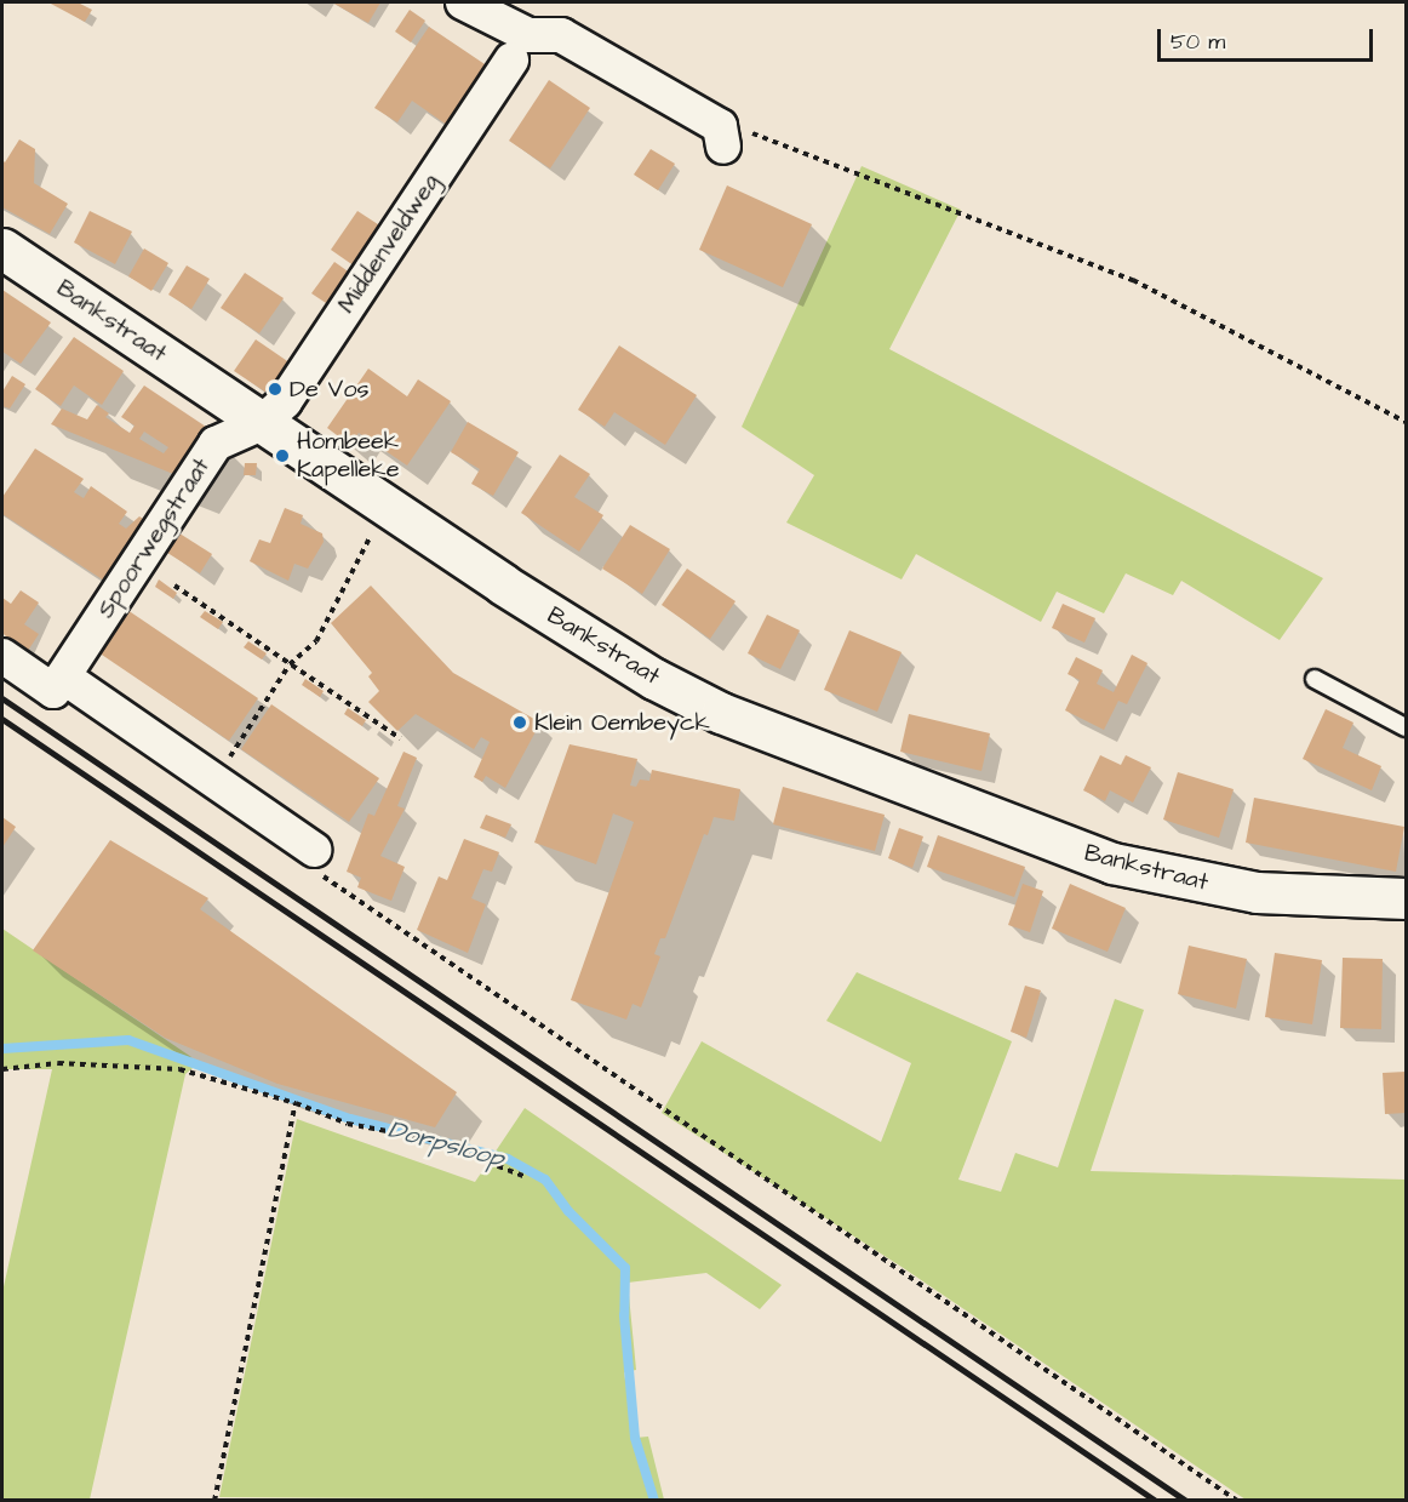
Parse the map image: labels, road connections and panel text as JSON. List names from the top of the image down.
{
  "streets": {
    "street": ["Middenveldweg", "Bankstraat", "Spoorwegstraat"]
  },
  "crossings": [
    ["Middenveldweg", "Bankstraat"],
    ["Middenveldweg", "Spoorwegstraat"],
    ["Bankstraat", "Spoorwegstraat"]
  ],
  "water": ["Dorpsloop"],
  "places": ["De Vos", "Hombeek Kapelleke", "Klein Oembeyck"],
  "scale_bar": "50 m"
}
